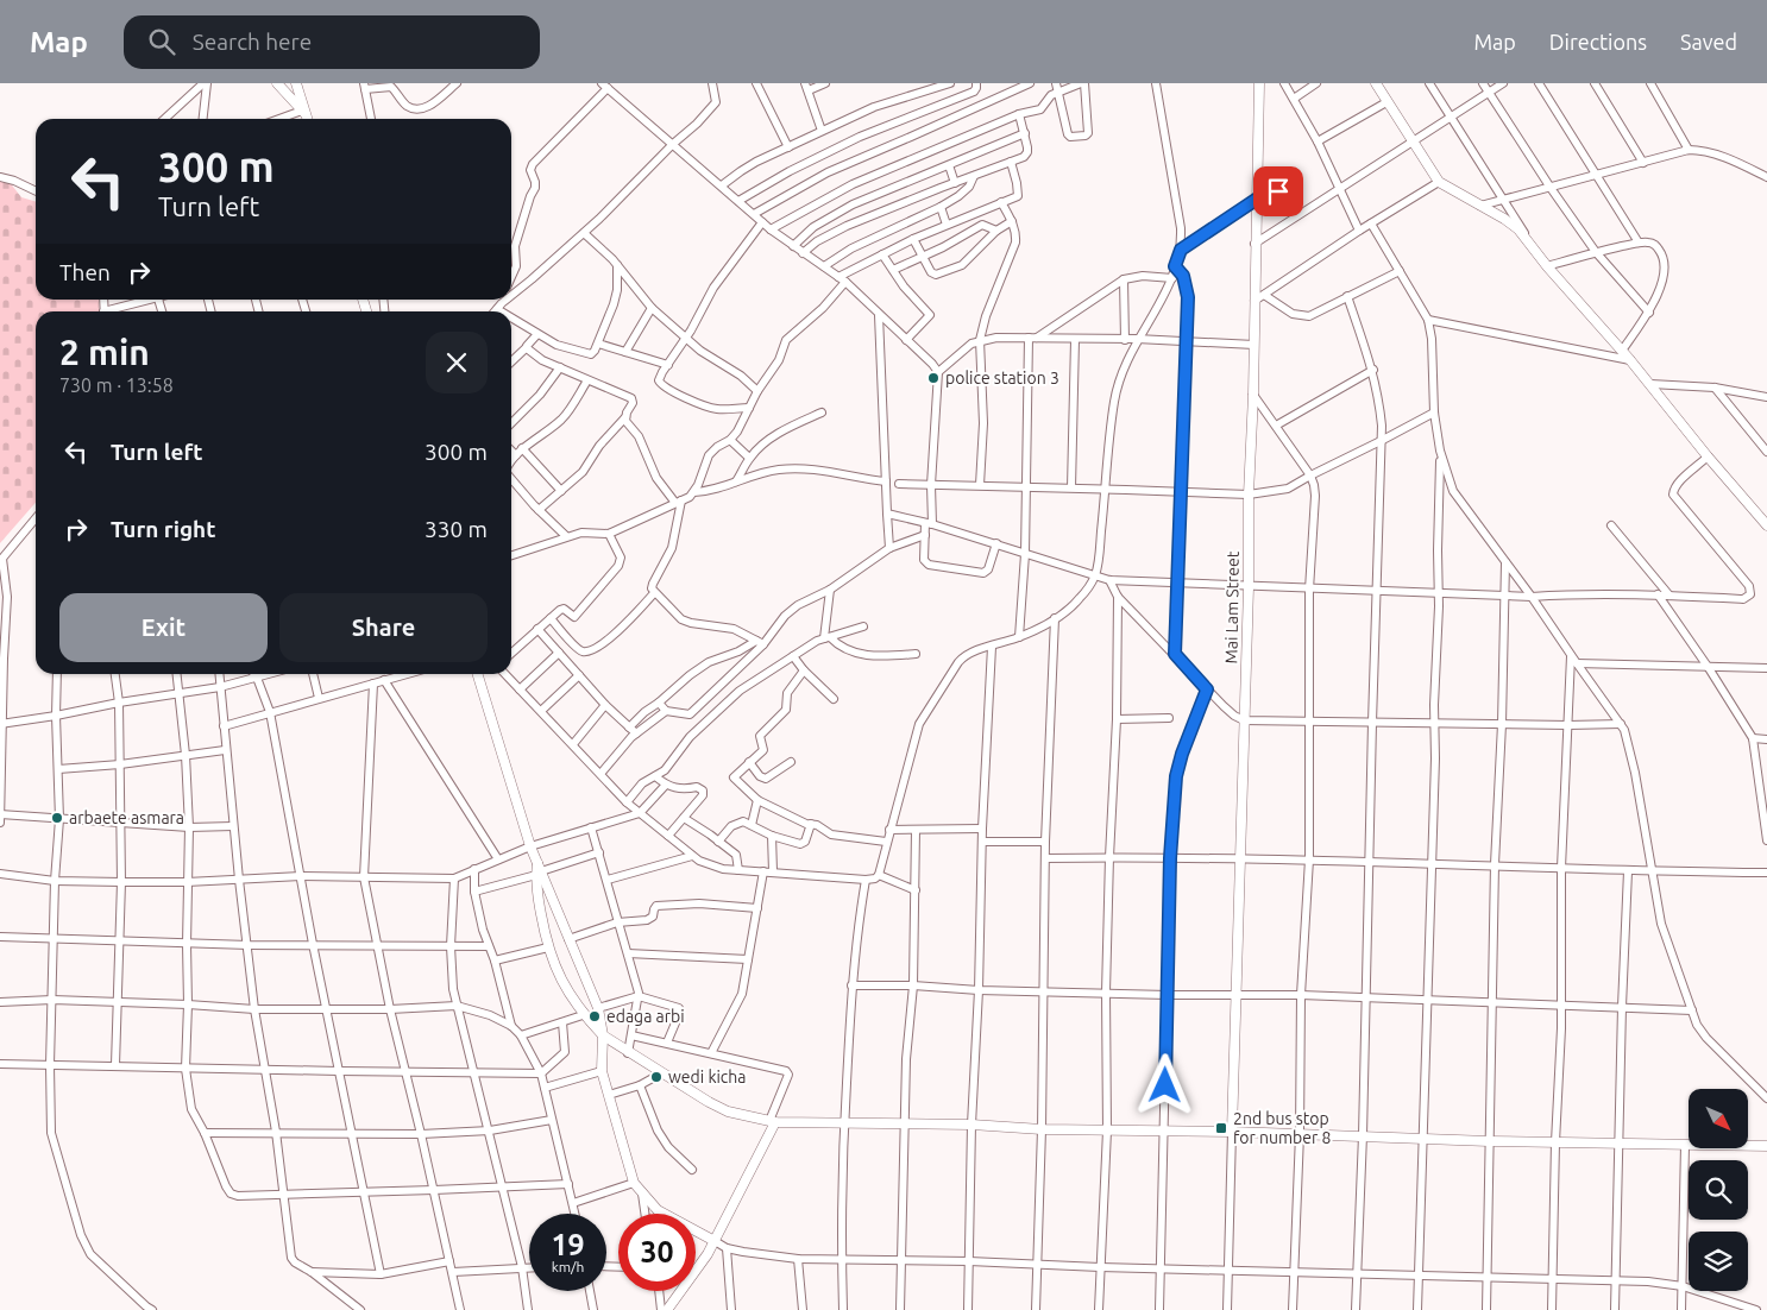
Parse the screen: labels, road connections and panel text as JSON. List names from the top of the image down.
{
  "streets": {
    "street": ["Mai Lam Street"]
  },
  "places": {
    "other": [
      "police station 3",
      "arbaete asmara",
      "edaga arbi",
      "wedi kicha"
    ],
    "transit": ["2nd bus stop for number 8"]
  },
  "north": "bottom right",
  "page": {
    "header": "Map",
    "search": "Search here",
    "nav": ["Map", "Directions", "Saved"],
    "turn": ["300 m", "Turn left"],
    "then": "Then",
    "heading": ["2 min", "730 m · 13:58"],
    "list": [
      {
        "name": "Turn left",
        "value": "300 m"
      },
      {
        "name": "Turn right",
        "value": "330 m"
      }
    ],
    "buttons": ["Exit", "Share"],
    "speed": "19 km/h",
    "limit": "30"
  }
}
